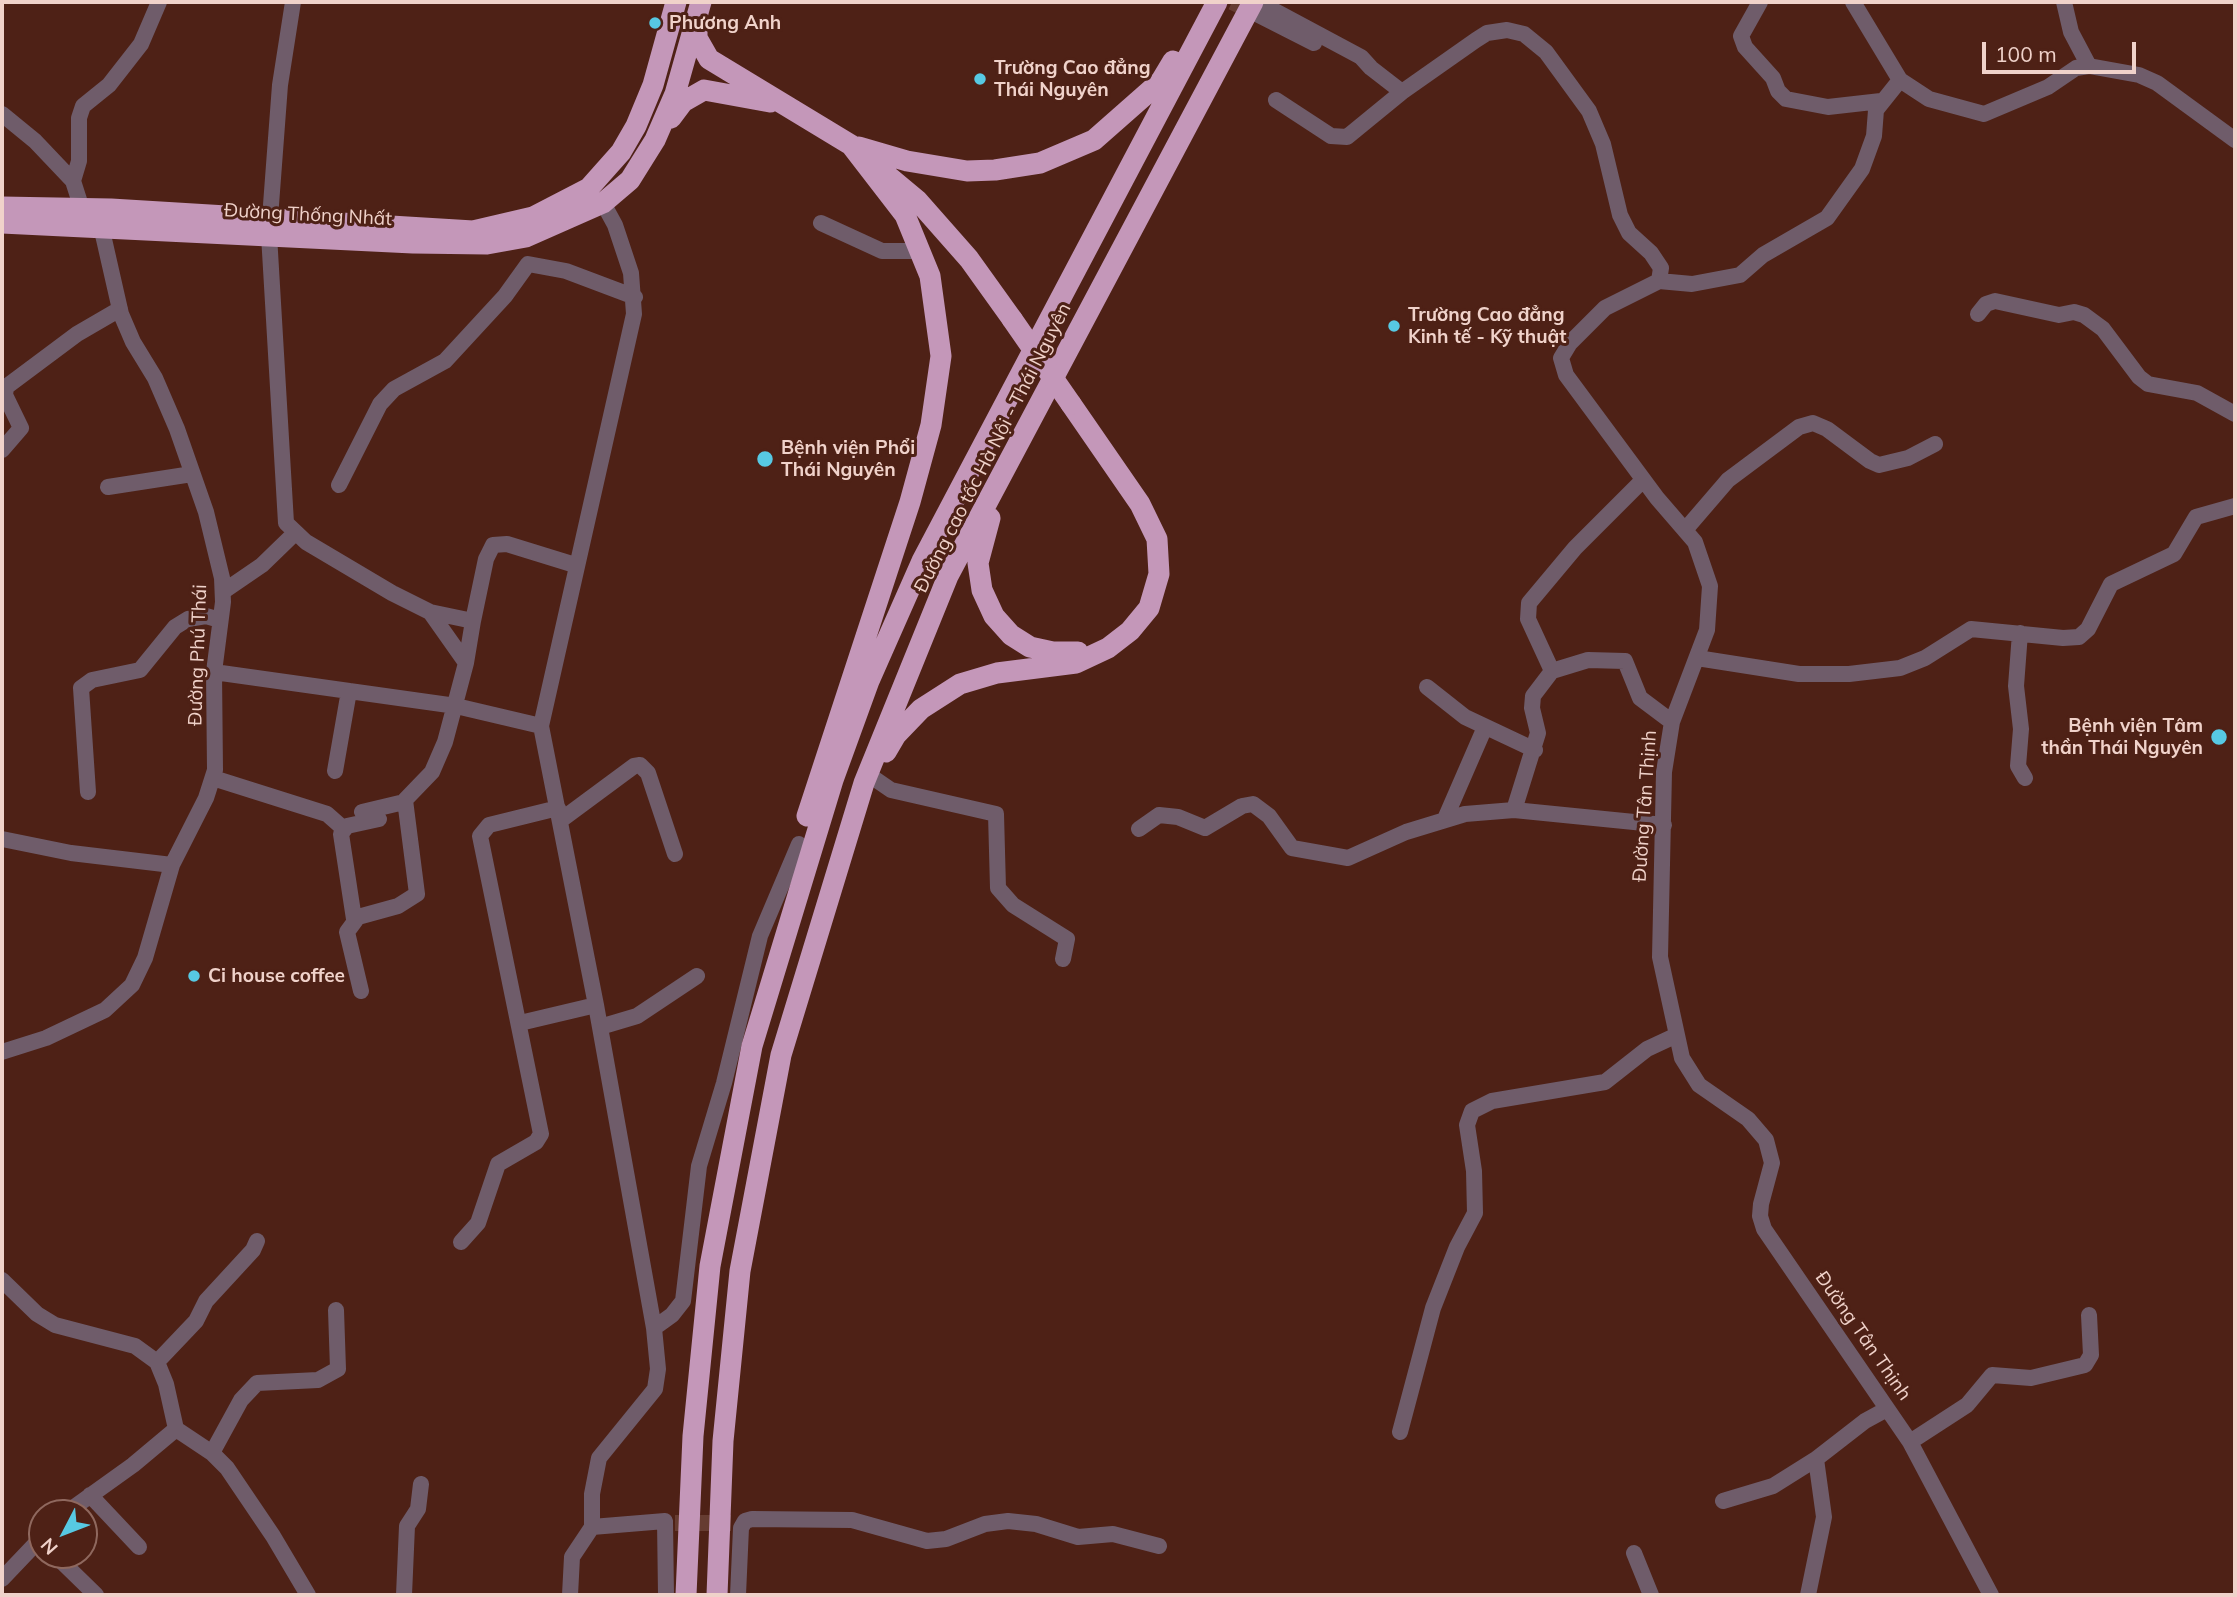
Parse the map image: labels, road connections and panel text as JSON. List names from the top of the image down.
{
  "streets": {
    "highway": ["Đường Thống Nhất", "Đường cao tốc Hà Nội - Thái Nguyên"],
    "street": ["Đường Phú Thái", "Đường Tân Thịnh"]
  },
  "crossings": [
    ["Đường Thống Nhất", "Đường Phú Thái"]
  ],
  "places": [
    "Phương Anh",
    "Trường Cao đẳng Thái Nguyên",
    "Trường Cao đẳng Kinh tế - Kỹ thuật",
    "Bệnh viện Phổi Thái Nguyên",
    "Bệnh viện Tâm thần Thái Nguyên",
    "Ci house coffee"
  ],
  "scale_bar": "100 m",
  "north": "bottom left"
}
